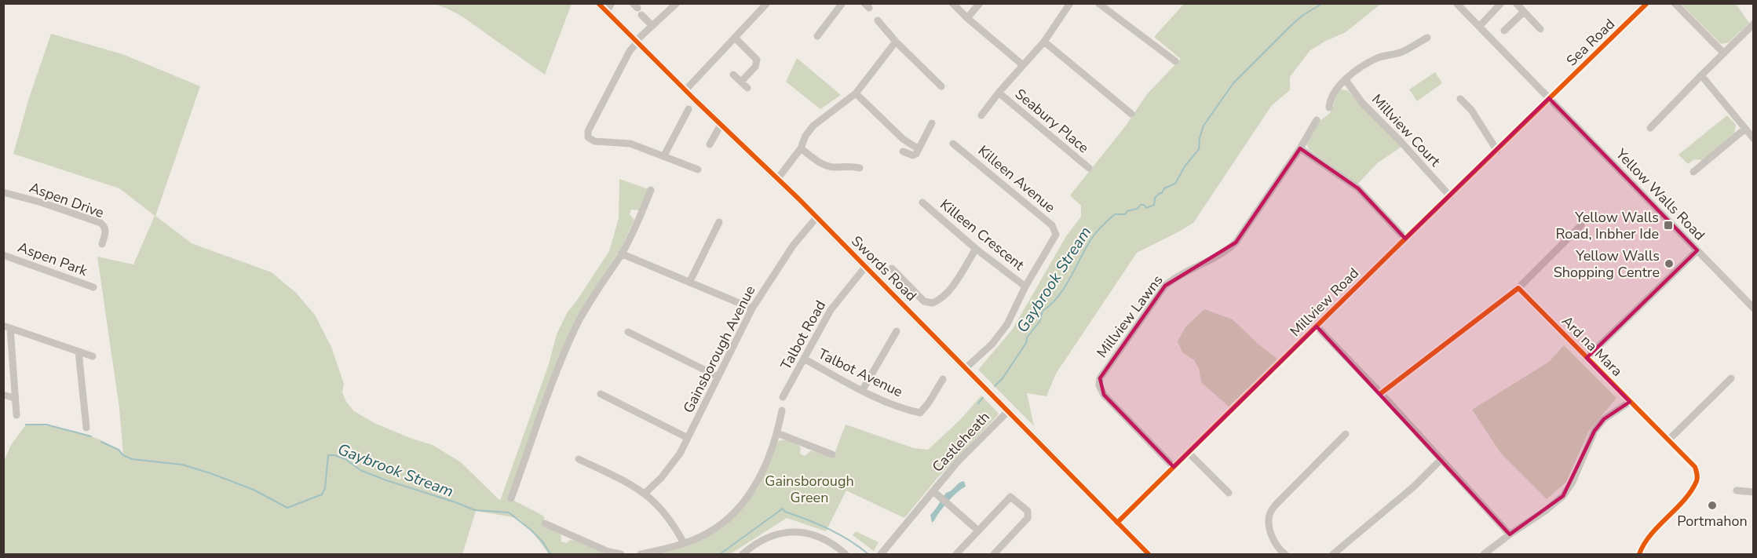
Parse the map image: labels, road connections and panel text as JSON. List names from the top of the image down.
{
  "streets": {
    "main road": ["Swords Road"],
    "street": [
      "Sea Road",
      "Seabury Place",
      "Millview Court",
      "Killeen Avenue",
      "Yellow Walls Road",
      "Aspen Drive",
      "Killeen Crescent",
      "Aspen Park",
      "Millview Road",
      "Millview Lawns",
      "Talbot Road",
      "Ard na Mara",
      "Gainsborough Avenue",
      "Talbot Avenue",
      "Castleheath"
    ]
  },
  "crossings": [
    ["Sea Road", "Yellow Walls Road"],
    ["Sea Road", "Millview Road"],
    ["Millview Court", "Millview Road"],
    ["Killeen Avenue", "Killeen Crescent"],
    ["Yellow Walls Road", "Millview Road"],
    ["Yellow Walls Road", "Ard na Mara"],
    ["Swords Road", "Millview Road"],
    ["Swords Road", "Talbot Road"],
    ["Swords Road", "Gainsborough Avenue"],
    ["Swords Road", "Castleheath"],
    ["Millview Road", "Millview Lawns"],
    ["Talbot Road", "Talbot Avenue"]
  ],
  "water": ["Gaybrook Stream"],
  "parks": ["Gainsborough Green"],
  "places": {
    "transit": ["Yellow Walls Road, Inbher Ide"],
    "other": ["Yellow Walls Shopping Centre", "Portmahon"]
  }
}
